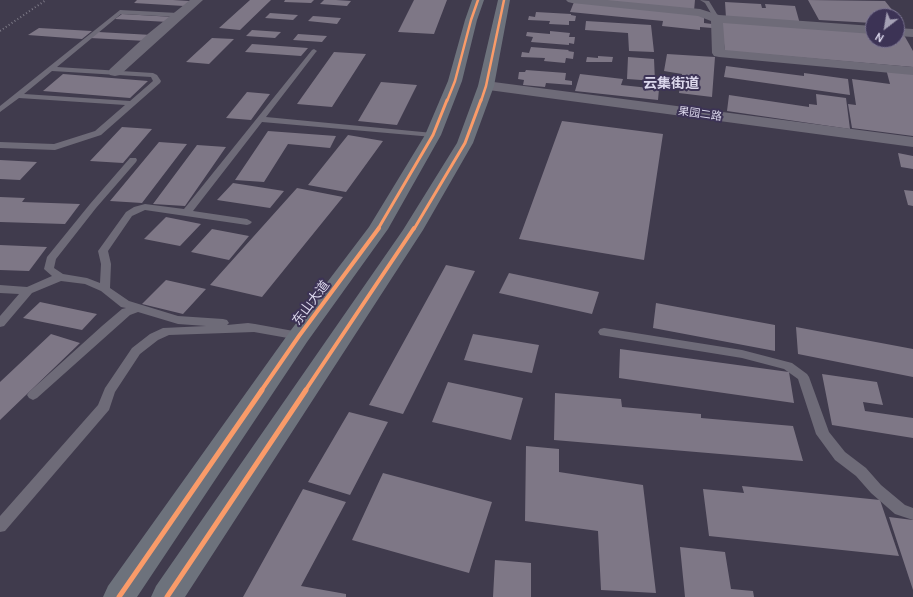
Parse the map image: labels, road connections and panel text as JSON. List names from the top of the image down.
{
  "streets": {
    "main road": ["东山大道"],
    "street": ["果园二路"]
  },
  "districts": ["云集街道"],
  "north": "bottom left"
}
